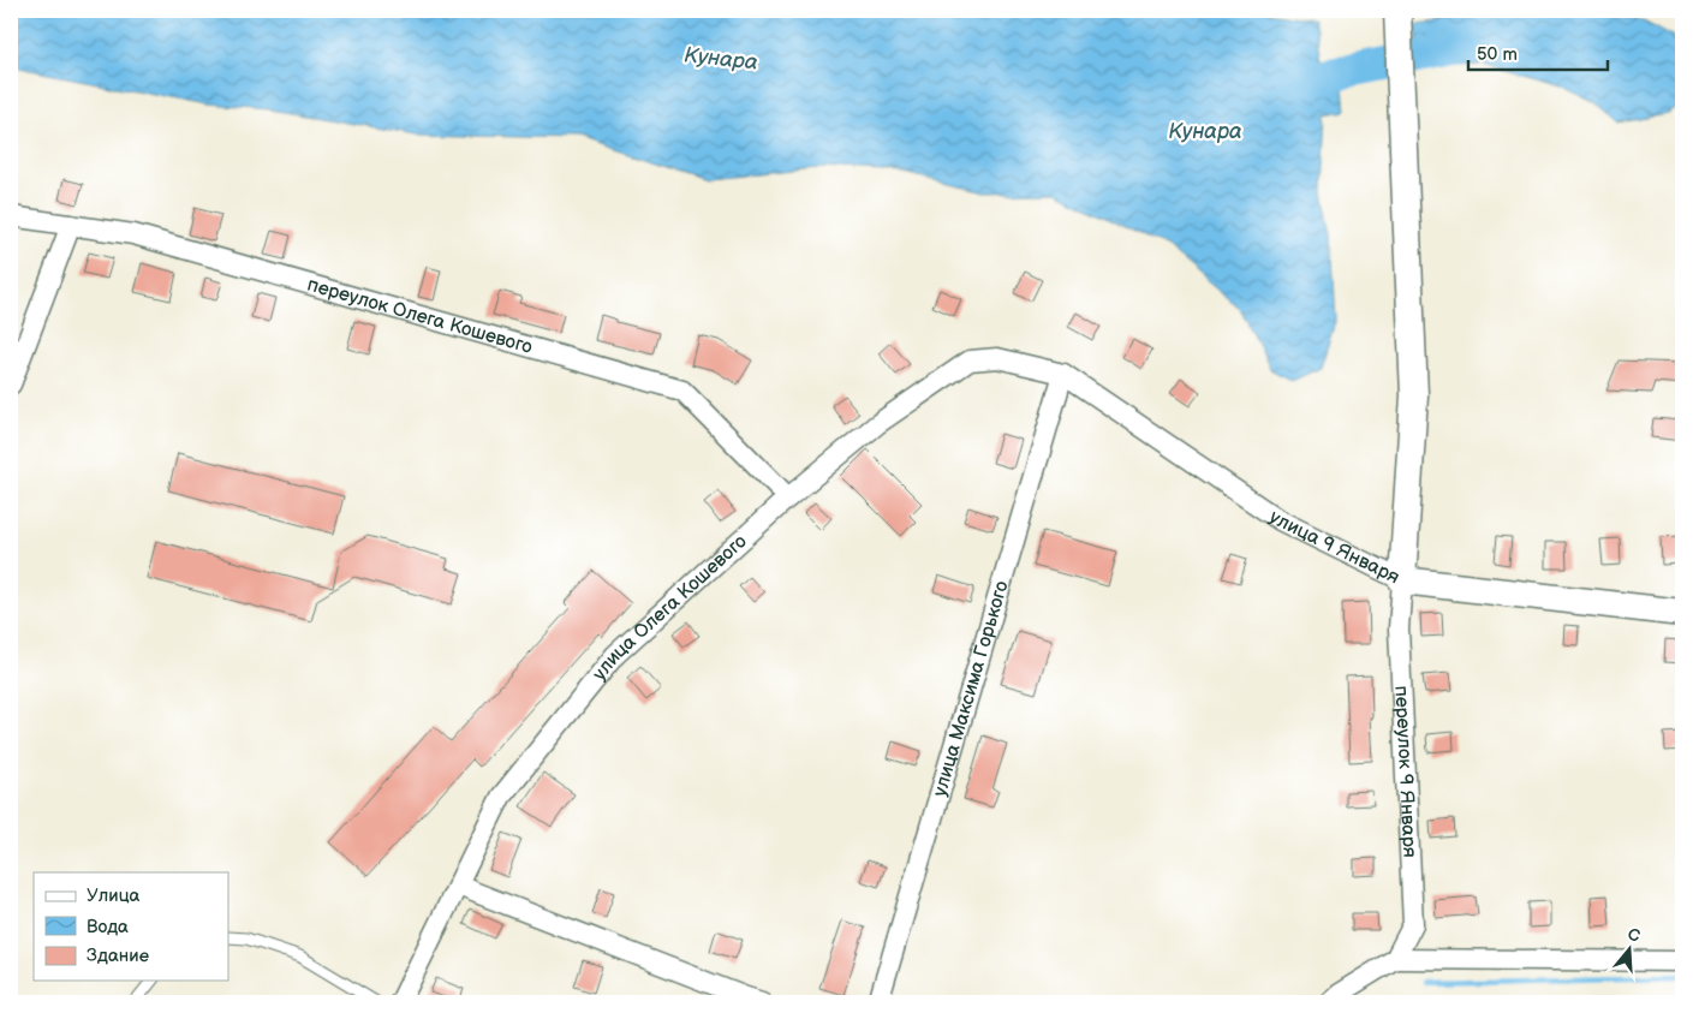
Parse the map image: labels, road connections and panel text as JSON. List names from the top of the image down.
{
  "streets": {
    "street": [
      "переулок Олега Кошевого",
      "улица 9 Января",
      "улица Олега Кошевого",
      "улица Максима Горького",
      "переулок 9 Января"
    ]
  },
  "crossings": [
    ["переулок Олега Кошевого", "улица Олега Кошевого"],
    ["улица 9 Января", "улица Олега Кошевого"],
    ["улица 9 Января", "улица Максима Горького"],
    ["улица 9 Января", "переулок 9 Января"],
    ["улица Олега Кошевого", "улица Максима Горького"]
  ],
  "water": ["Кунара"],
  "legend": ["Улица", "Вода", "Здание"],
  "scale_bar": "50 m",
  "north": "top"
}
